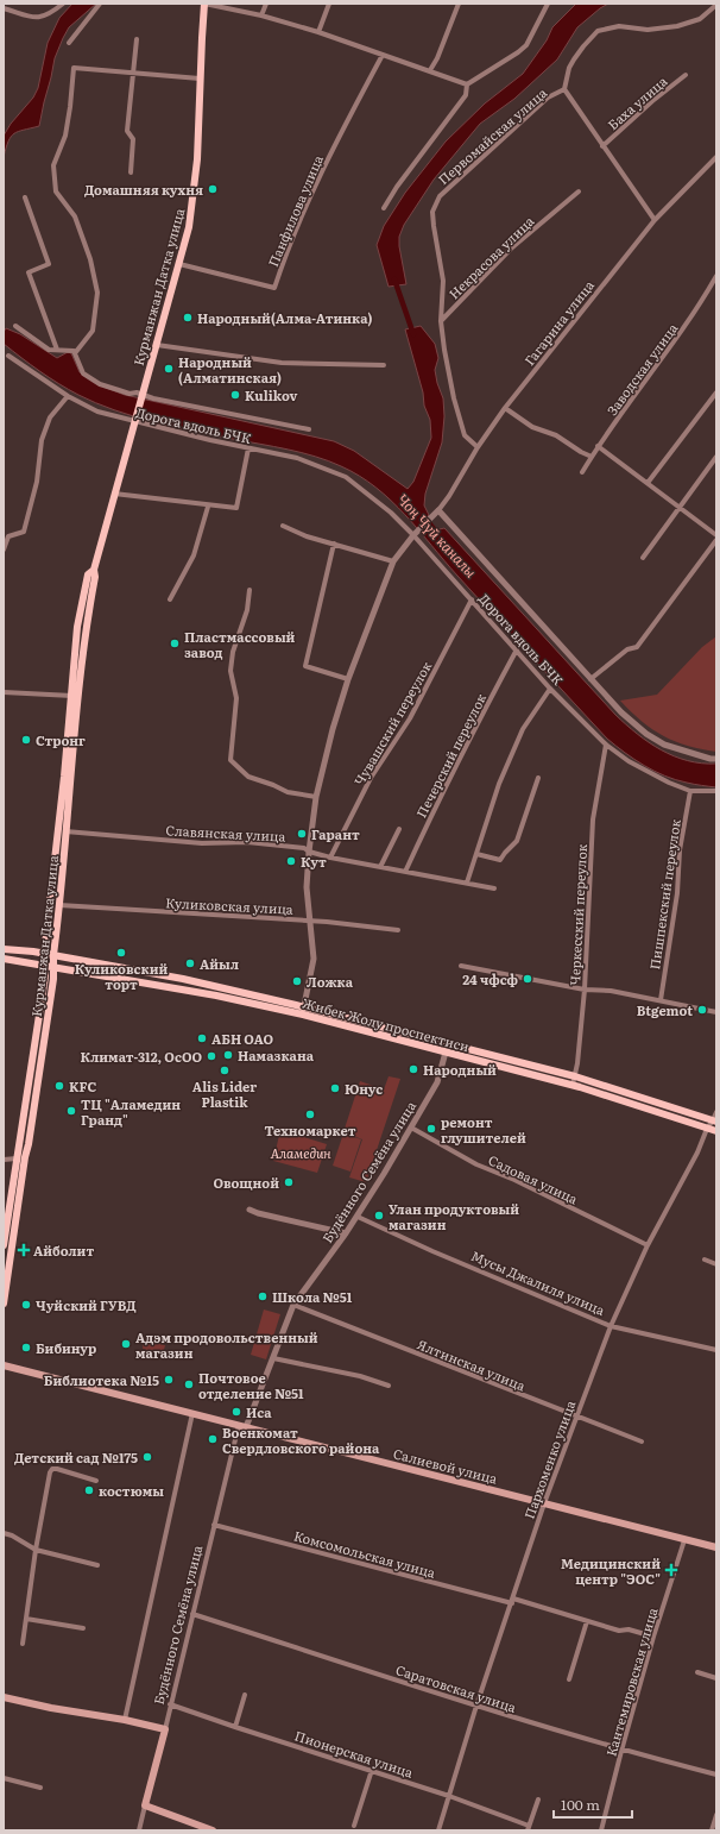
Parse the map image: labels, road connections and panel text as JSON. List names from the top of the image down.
{
  "streets": {
    "main road": [
      "Курманжан Датка улица",
      "Жибек Жолу проспектиси",
      "Будённого Семёна улица",
      "Салиевой улица"
    ],
    "street": [
      "Баха улица",
      "Первомайская улица",
      "Панфилова улица",
      "Некрасова улица",
      "Гагарина улица",
      "Заводская улица",
      "Дорога вдоль БЧК",
      "Чувашский переулок",
      "Печерский переулок",
      "Славянская улица",
      "Пишпекский переулок",
      "Куликовская улица",
      "Черкесский переулок",
      "Садовая улица",
      "Мусы Джалиля улица",
      "Ялтинская улица",
      "Пархоменко улица",
      "Комсомольская улица",
      "Кантемировская улица",
      "Саратовская улица",
      "Пионерская улица"
    ]
  },
  "crossings": [
    ["Баха улица", "Первомайская улица"],
    ["Первомайская улица", "Некрасова улица"],
    ["Первомайская улица", "Гагарина улица"],
    ["Панфилова улица", "Курманжан Датка улица"],
    ["Курманжан Датка улица", "Дорога вдоль БЧК"],
    ["Курманжан Датка улица", "Славянская улица"],
    ["Курманжан Датка улица", "Куликовская улица"],
    ["Курманжан Датка улица", "Жибек Жолу проспектиси"],
    ["Дорога вдоль БЧК", "Чувашский переулок"],
    ["Дорога вдоль БЧК", "Печерский переулок"],
    ["Дорога вдоль БЧК", "Пишпекский переулок"],
    ["Дорога вдоль БЧК", "Черкесский переулок"],
    ["Чувашский переулок", "Славянская улица"],
    ["Печерский переулок", "Славянская улица"],
    ["Черкесский переулок", "Жибек Жолу проспектиси"],
    ["Жибек Жолу проспектиси", "Будённого Семёна улица"],
    ["Жибек Жолу проспектиси", "Пархоменко улица"],
    ["Будённого Семёна улица", "Садовая улица"],
    ["Будённого Семёна улица", "Мусы Джалиля улица"],
    ["Будённого Семёна улица", "Ялтинская улица"],
    ["Будённого Семёна улица", "Салиевой улица"],
    ["Будённого Семёна улица", "Комсомольская улица"],
    ["Будённого Семёна улица", "Саратовская улица"],
    ["Будённого Семёна улица", "Пионерская улица"],
    ["Садовая улица", "Пархоменко улица"],
    ["Мусы Джалиля улица", "Пархоменко улица"],
    ["Ялтинская улица", "Пархоменко улица"],
    ["Пархоменко улица", "Салиевой улица"],
    ["Пархоменко улица", "Комсомольская улица"],
    ["Пархоменко улица", "Саратовская улица"],
    ["Пархоменко улица", "Пионерская улица"],
    ["Салиевой улица", "Кантемировская улица"],
    ["Комсомольская улица", "Кантемировская улица"],
    ["Кантемировская улица", "Саратовская улица"]
  ],
  "water": ["Чоң Чүй каналы"],
  "parks": ["Аламедин"],
  "places": {
    "other": [
      "Домашняя кухня",
      "Народный(Алма-Атинка)",
      "Народный (Алматинская)",
      "Kulikov",
      "Пластмассовый завод",
      "Стронг",
      "Гарант",
      "Кут",
      "Куликовский торт",
      "Айыл",
      "24 чфсф",
      "Ложка",
      "Btgemot",
      "АБН ОАО",
      "Намазкана",
      "Климат-312, ОсОО",
      "Народный",
      "Alis Lider Plastik",
      "KFC",
      "Юнус",
      "ТЦ \"Аламедин Гранд\"",
      "Техномаркет",
      "ремонт глушителей",
      "Овощной",
      "Улан продуктовый магазин",
      "Школа №51",
      "Чуйский ГУВД",
      "Адэм продовольственный магазин",
      "Бибинур",
      "Библиотека №15",
      "Почтовое отделение №51",
      "Иса",
      "Военкомат Свердловского района",
      "Детский сад №175",
      "костюмы"
    ],
    "health": ["Айболит", "Медицинский центр \"ЭОС\""]
  },
  "scale_bar": "100 m"
}
